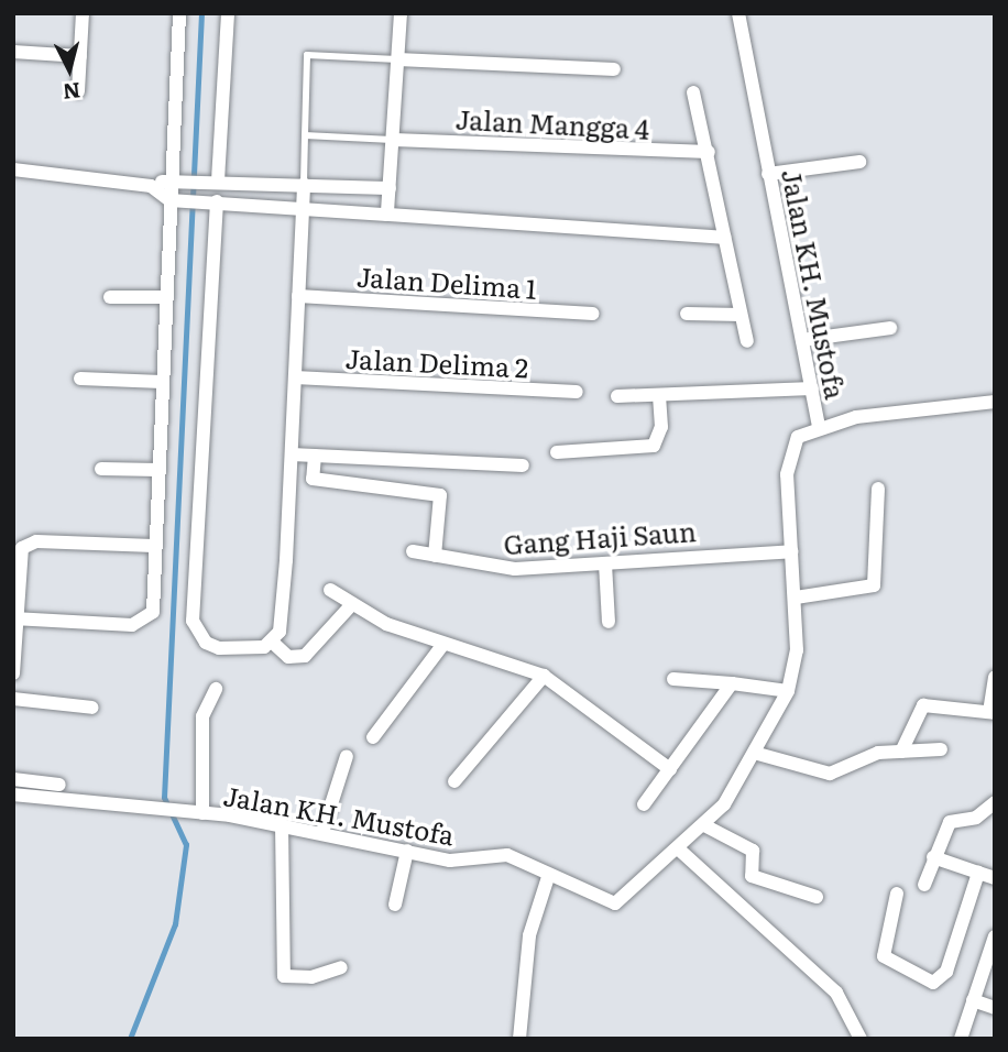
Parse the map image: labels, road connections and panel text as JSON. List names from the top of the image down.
{
  "streets": {
    "street": [
      "Jalan Mangga 4",
      "Jalan Delima 1",
      "Jalan KH. Mustofa",
      "Jalan Delima 2",
      "Gang Haji Saun"
    ]
  },
  "crossings": [
    ["Jalan KH. Mustofa", "Gang Haji Saun"]
  ],
  "north": "bottom"
}
